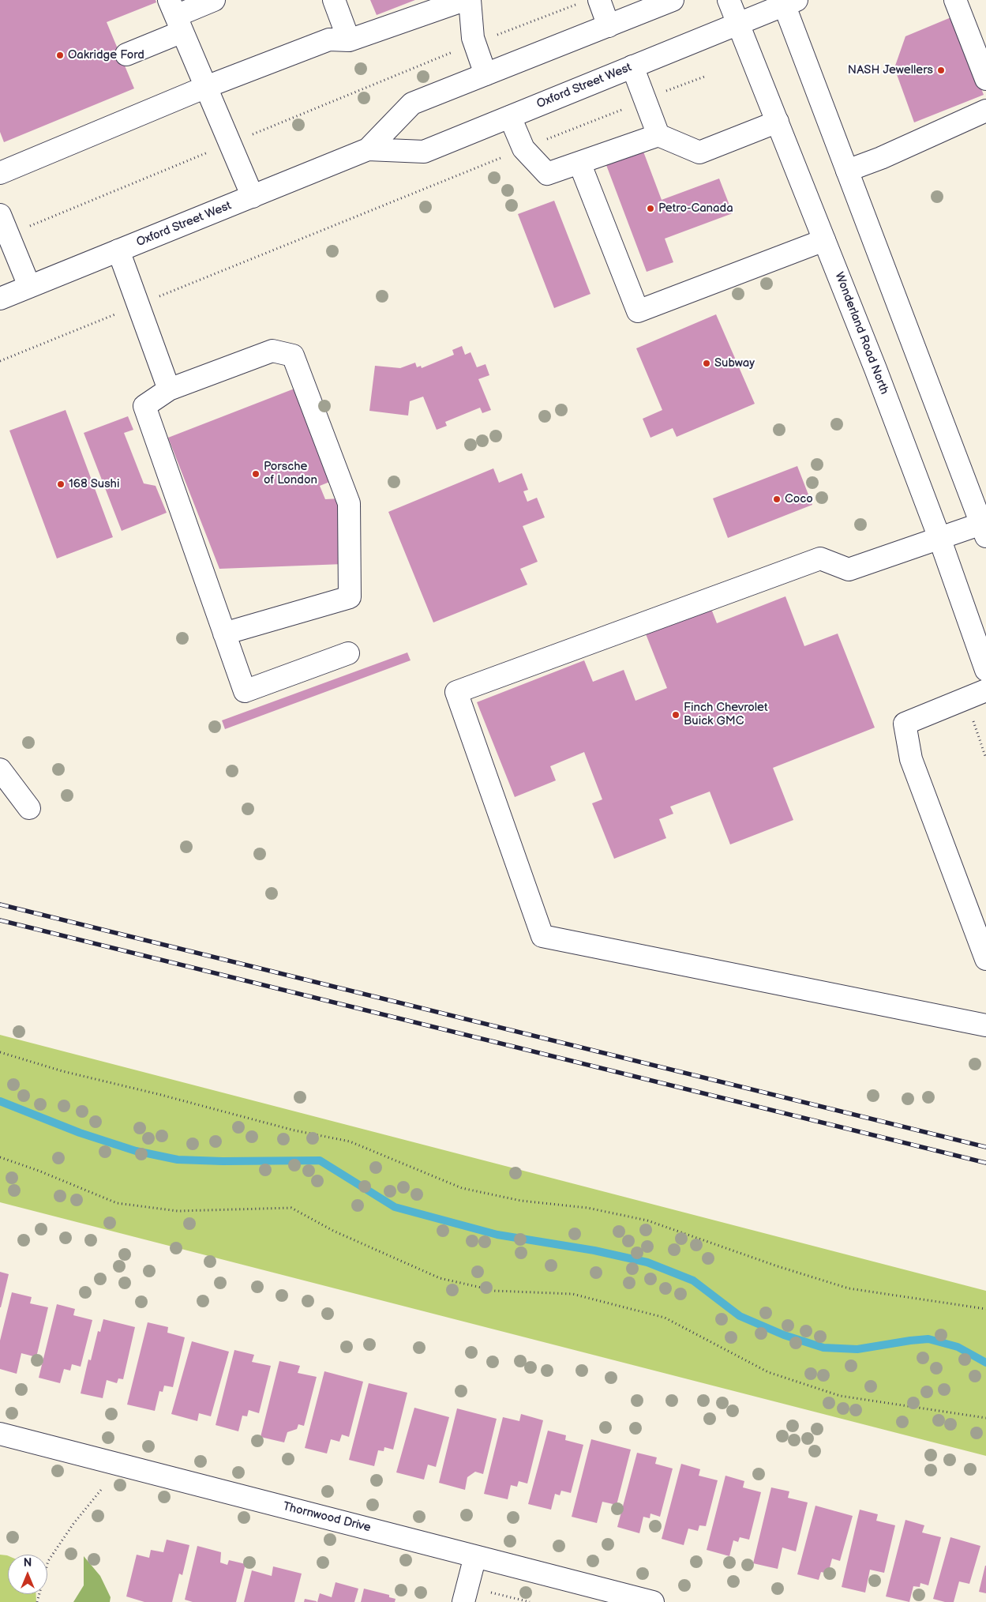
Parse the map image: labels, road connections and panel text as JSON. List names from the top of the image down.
{
  "streets": {
    "main road": ["Oxford Street West", "Wonderland Road North", "Thornwood Drive"]
  },
  "crossings": [
    ["Oxford Street West", "Wonderland Road North"]
  ],
  "places": [
    "Oakridge Ford",
    "NASH Jewellers",
    "Petro-Canada",
    "Subway",
    "Porsche of London",
    "168 Sushi",
    "Coco",
    "Finch Chevrolet Buick GMC"
  ],
  "north": "top"
}
